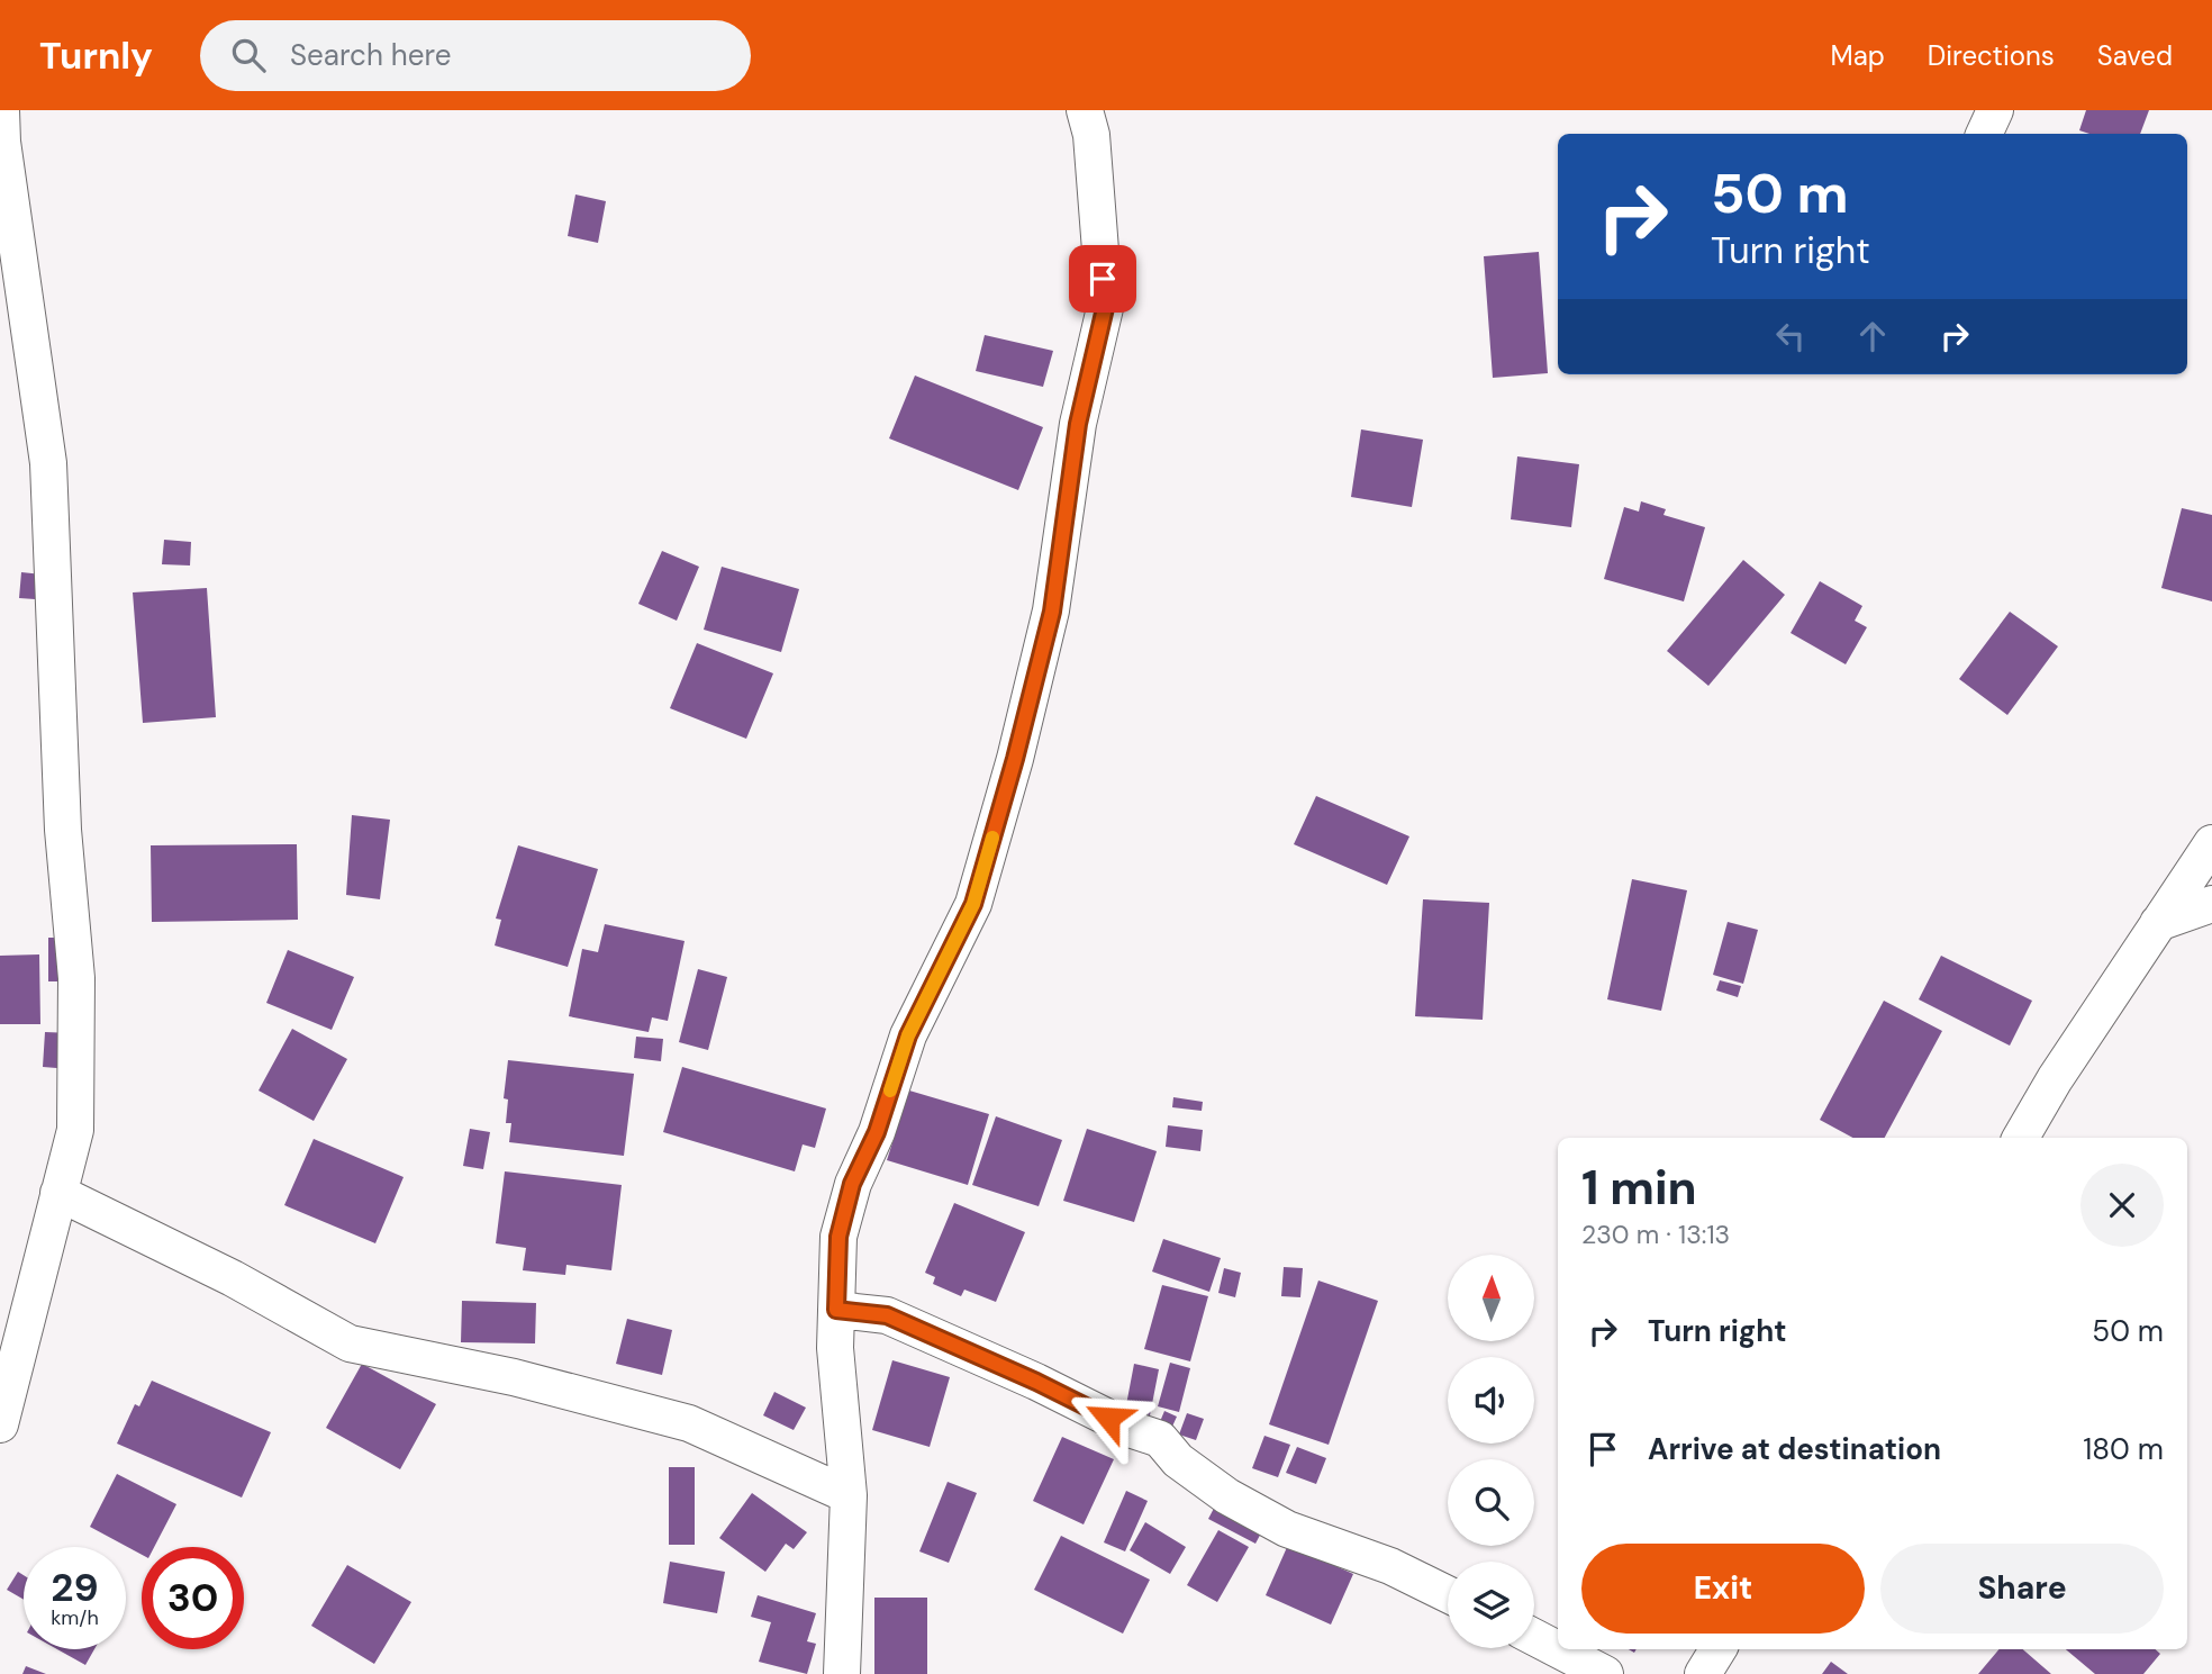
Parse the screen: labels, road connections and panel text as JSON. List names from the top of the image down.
{
  "north": "top",
  "page": {
    "header": "Turnly",
    "search": "Search here",
    "nav": ["Map", "Directions", "Saved"],
    "turn": ["50 m", "Turn right"],
    "heading": ["1 min", "230 m · 13:13"],
    "list": [
      {
        "name": "Turn right",
        "value": "50 m"
      },
      {
        "name": "Arrive at destination",
        "value": "180 m"
      }
    ],
    "buttons": ["Exit", "Share"],
    "speed": "29 km/h",
    "limit": "30"
  }
}
